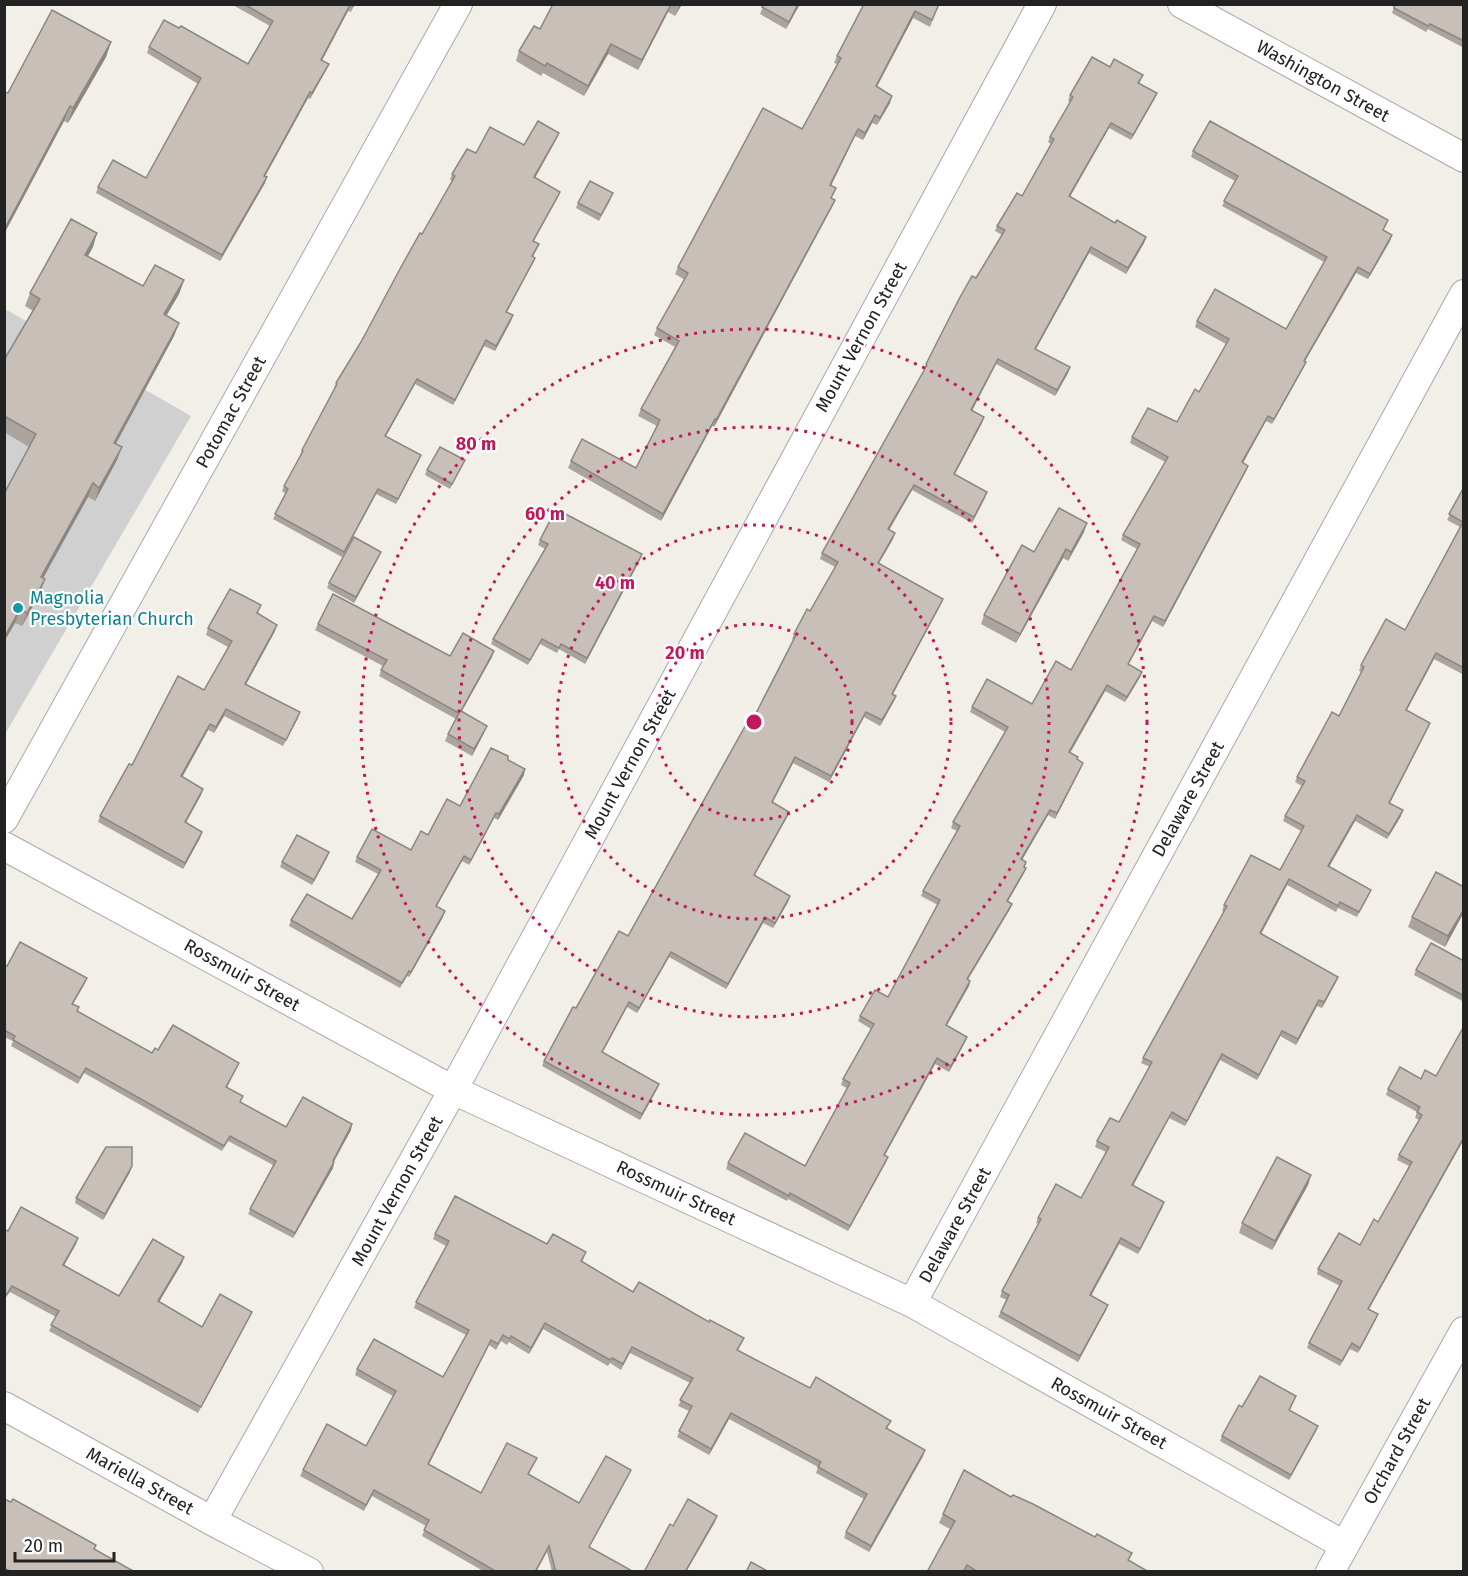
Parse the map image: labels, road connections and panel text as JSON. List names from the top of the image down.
{
  "streets": {
    "street": [
      "Washington Street",
      "Mount Vernon Street",
      "Potomac Street",
      "Delaware Street",
      "Rossmuir Street",
      "Orchard Street",
      "Mariella Street"
    ]
  },
  "crossings": [
    ["Mount Vernon Street", "Rossmuir Street"],
    ["Mount Vernon Street", "Mariella Street"],
    ["Delaware Street", "Rossmuir Street"],
    ["Rossmuir Street", "Orchard Street"]
  ],
  "places": ["Magnolia Presbyterian Church"],
  "scale_bar": "20 m",
  "rings": [
    "80 m",
    "60 m",
    "40 m",
    "20 m"
  ]
}
